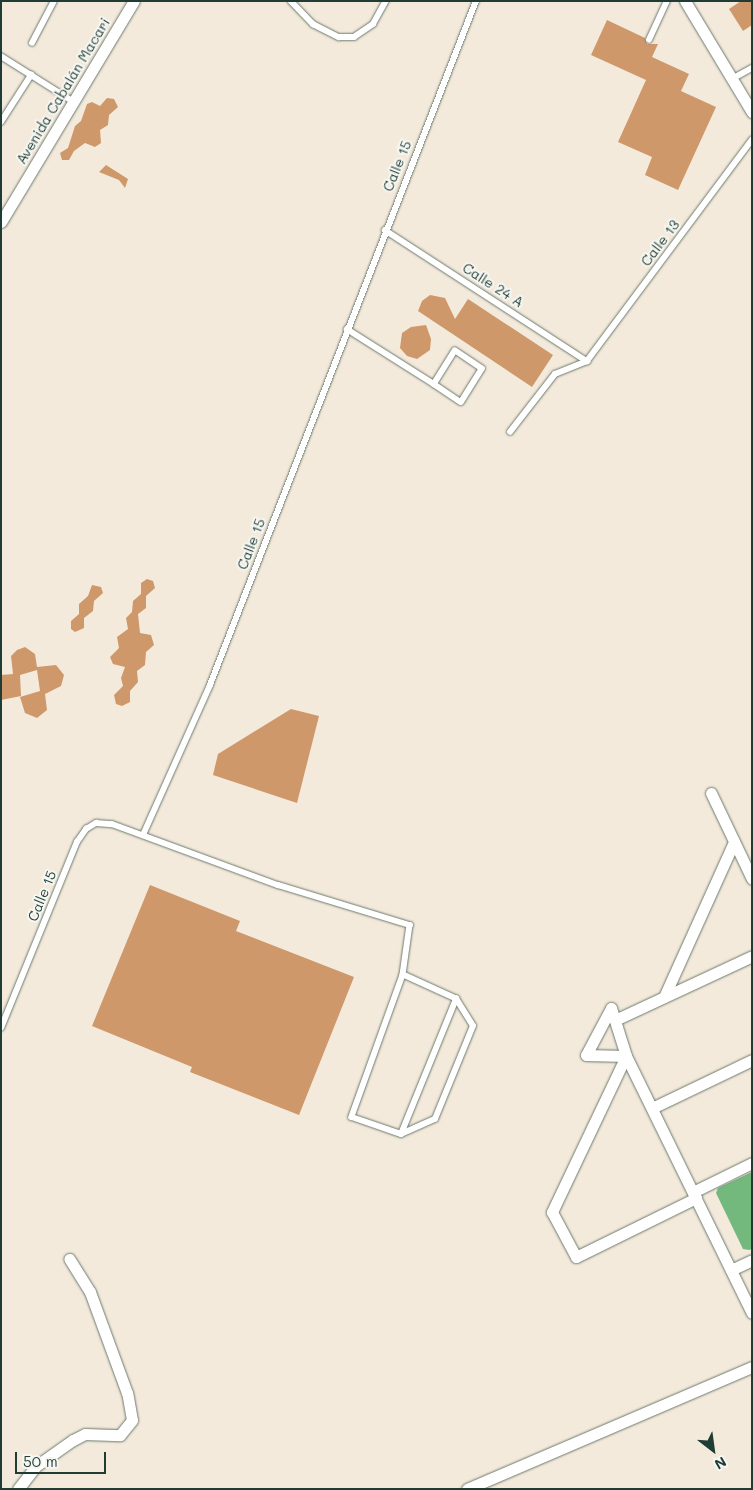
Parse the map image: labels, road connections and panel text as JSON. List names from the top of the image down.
{
  "streets": {
    "street": ["Avenida Cabalán Macari"],
    "lane": ["Calle 15", "Calle 13", "Calle 24 A"]
  },
  "crossings": [
    ["Calle 15", "Calle 24 A"],
    ["Calle 13", "Calle 24 A"]
  ],
  "scale_bar": "50 m",
  "north": "bottom right"
}
